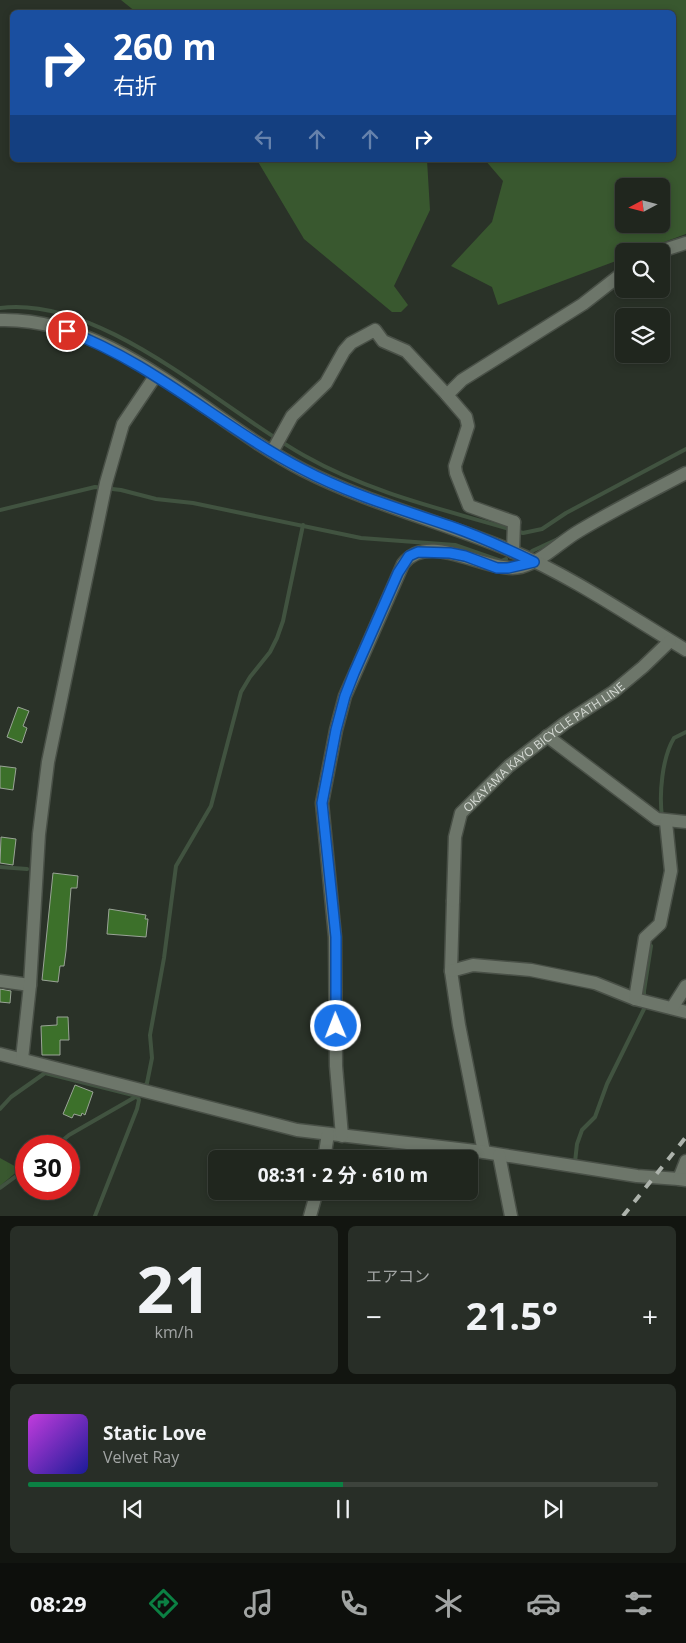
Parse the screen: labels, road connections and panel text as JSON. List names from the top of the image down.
{
  "streets": {
    "street": ["OKAYAMA KAYO BICYCLE PATH LINE"]
  },
  "north": "left",
  "page": {
    "turn": ["260 m", "右折"],
    "limit": "30",
    "trip": "08:31 · 2 分 · 610 m",
    "tile": [
      ["21", "km/h"],
      "エアコン"
    ],
    "heat": ["−", "21.5°", "+"],
    "song": ["Static Love", "Velvet Ray"],
    "tabs": "08:29"
  }
}
